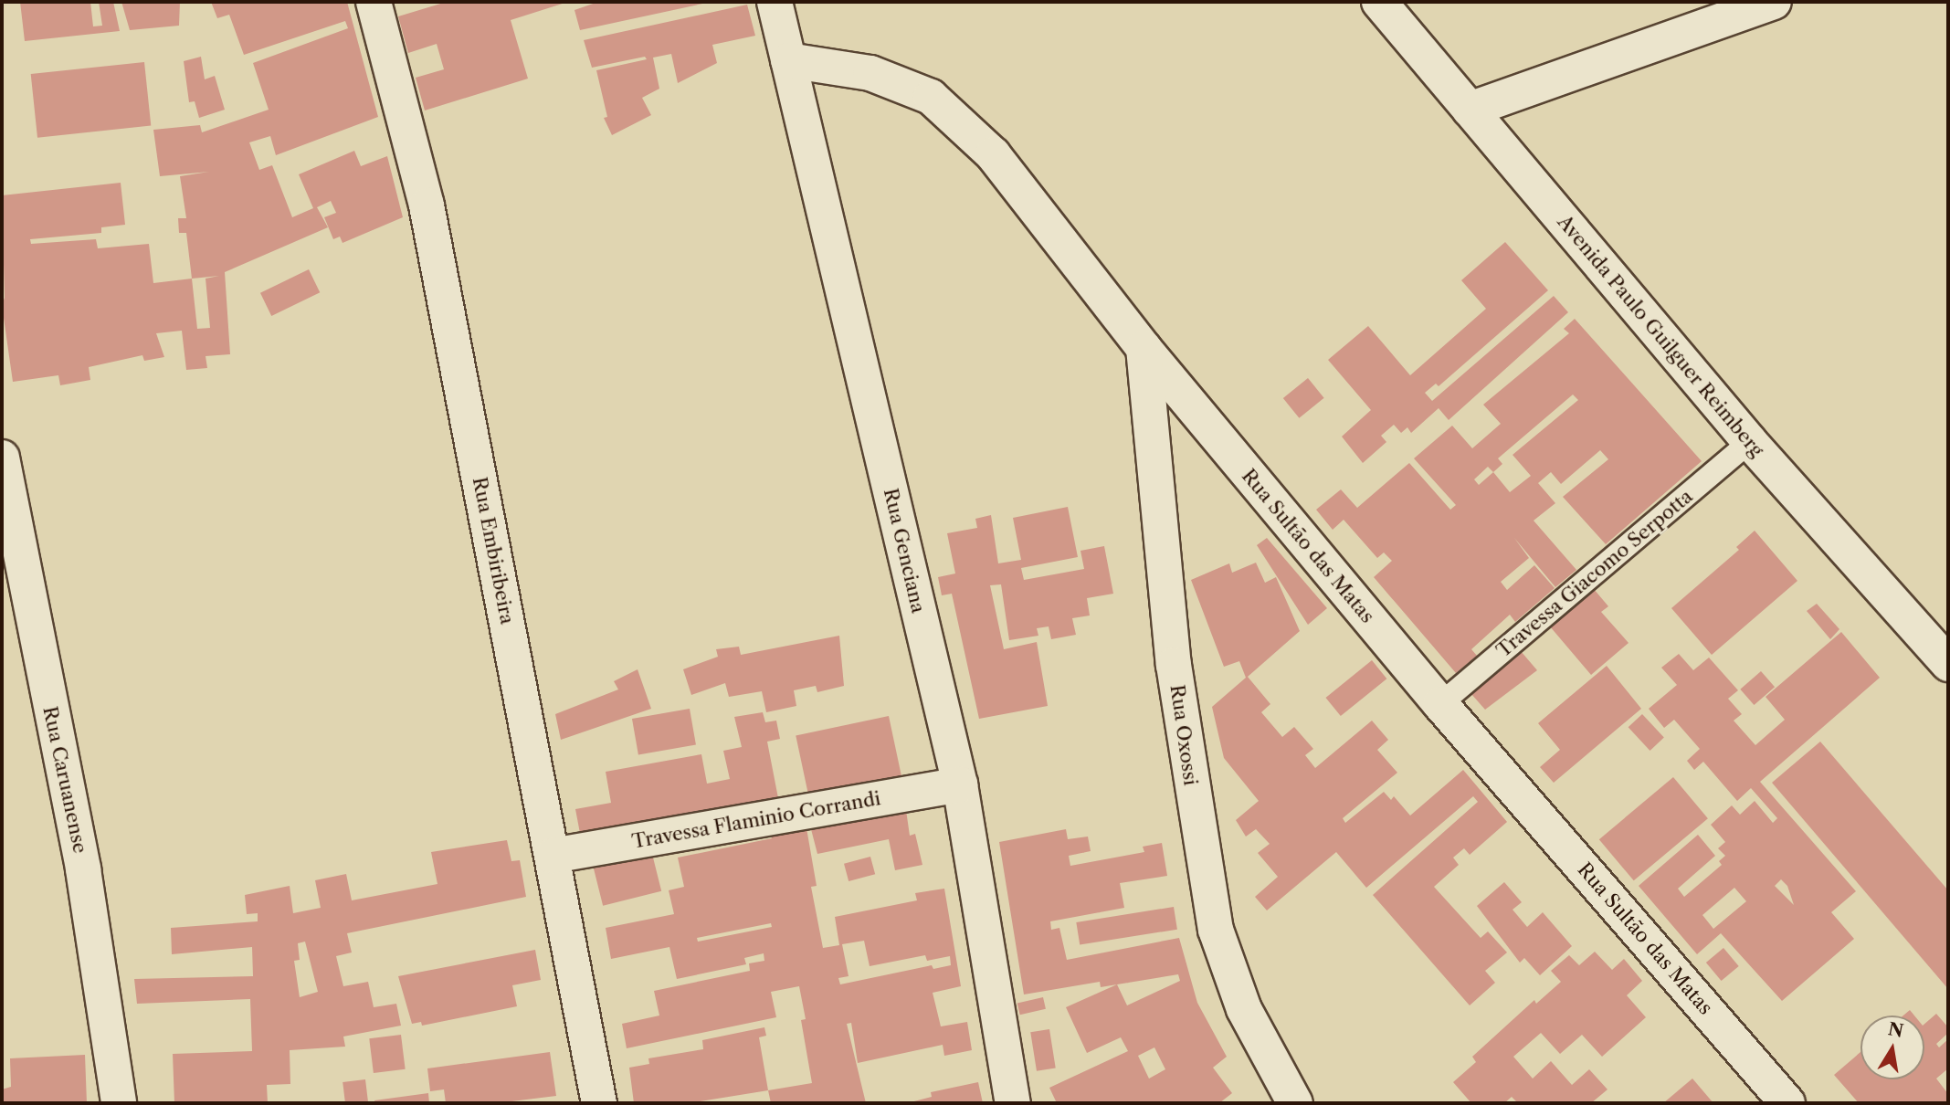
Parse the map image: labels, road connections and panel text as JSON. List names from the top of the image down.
{
  "streets": {
    "street": [
      "Avenida Paulo Guilguer Reimberg",
      "Rua Sultão das Matas",
      "Rua Embiribeira",
      "Rua Genciana",
      "Rua Oxossi",
      "Rua Caruanense",
      "Travessa Flaminio Corrandi"
    ],
    "lane": ["Travessa Giacomo Serpotta"]
  },
  "crossings": [
    ["Avenida Paulo Guilguer Reimberg", "Travessa Giacomo Serpotta"],
    ["Rua Sultão das Matas", "Rua Genciana"],
    ["Rua Sultão das Matas", "Travessa Giacomo Serpotta"],
    ["Rua Sultão das Matas", "Rua Oxossi"],
    ["Rua Embiribeira", "Travessa Flaminio Corrandi"],
    ["Rua Genciana", "Travessa Flaminio Corrandi"]
  ],
  "north": "top"
}
